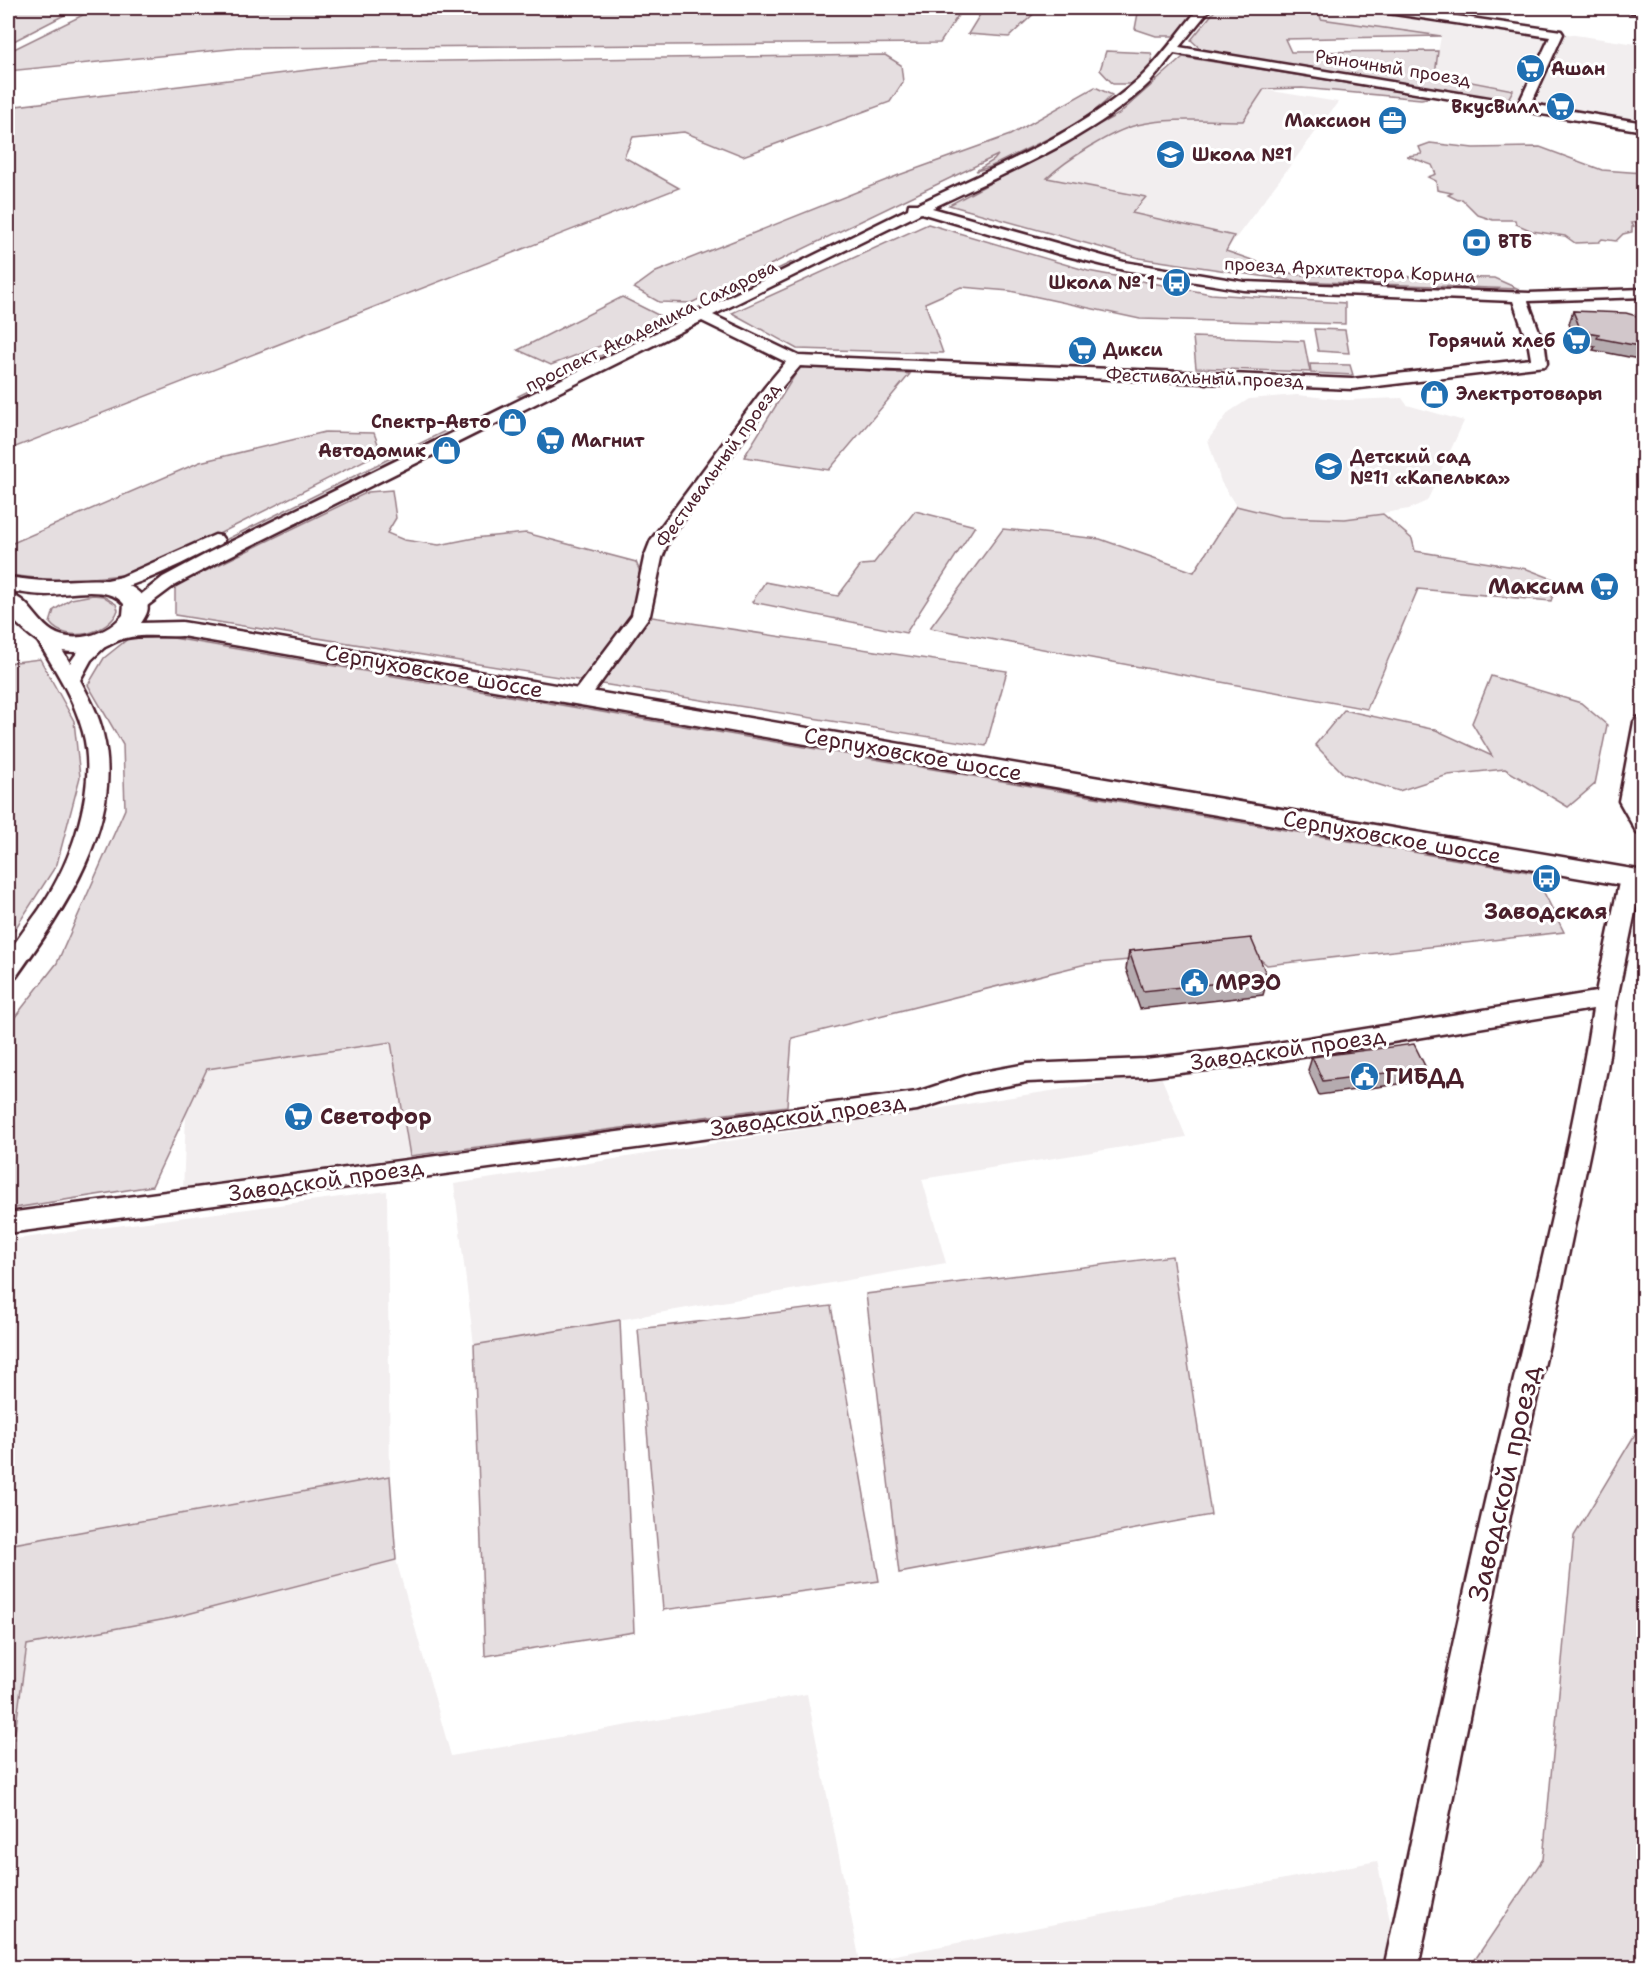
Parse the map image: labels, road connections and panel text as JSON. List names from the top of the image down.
{
  "streets": {
    "main road": ["Серпуховское шоссе"],
    "street": [
      "Рыночный проезд",
      "проезд Архитектора Корина",
      "проспект Академика Сахарова",
      "Фестивальный проезд",
      "Заводской проезд"
    ]
  },
  "crossings": [
    ["Рыночный проезд", "проспект Академика Сахарова"],
    ["проезд Архитектора Корина", "проспект Академика Сахарова"],
    ["проезд Архитектора Корина", "Фестивальный проезд"],
    ["проспект Академика Сахарова", "Фестивальный проезд"],
    ["Фестивальный проезд", "Серпуховское шоссе"],
    ["Серпуховское шоссе", "Заводской проезд"]
  ],
  "places": {
    "supermarket": [
      "Ашан",
      "ВкусВилл",
      "Горячий хлеб",
      "Дикси",
      "Магнит",
      "Максим",
      "Светофор"
    ],
    "office": ["Максион"],
    "school or university": ["Школа №1", "Детский сад №11 «Капелька»"],
    "bank": ["ВТБ"],
    "bus stop": ["Школа № 1", "Заводская"],
    "shop": ["Электротовары", "Спектр-Авто", "Автодомик"],
    "public building": ["МРЭО", "ГИБДД"]
  }
}
